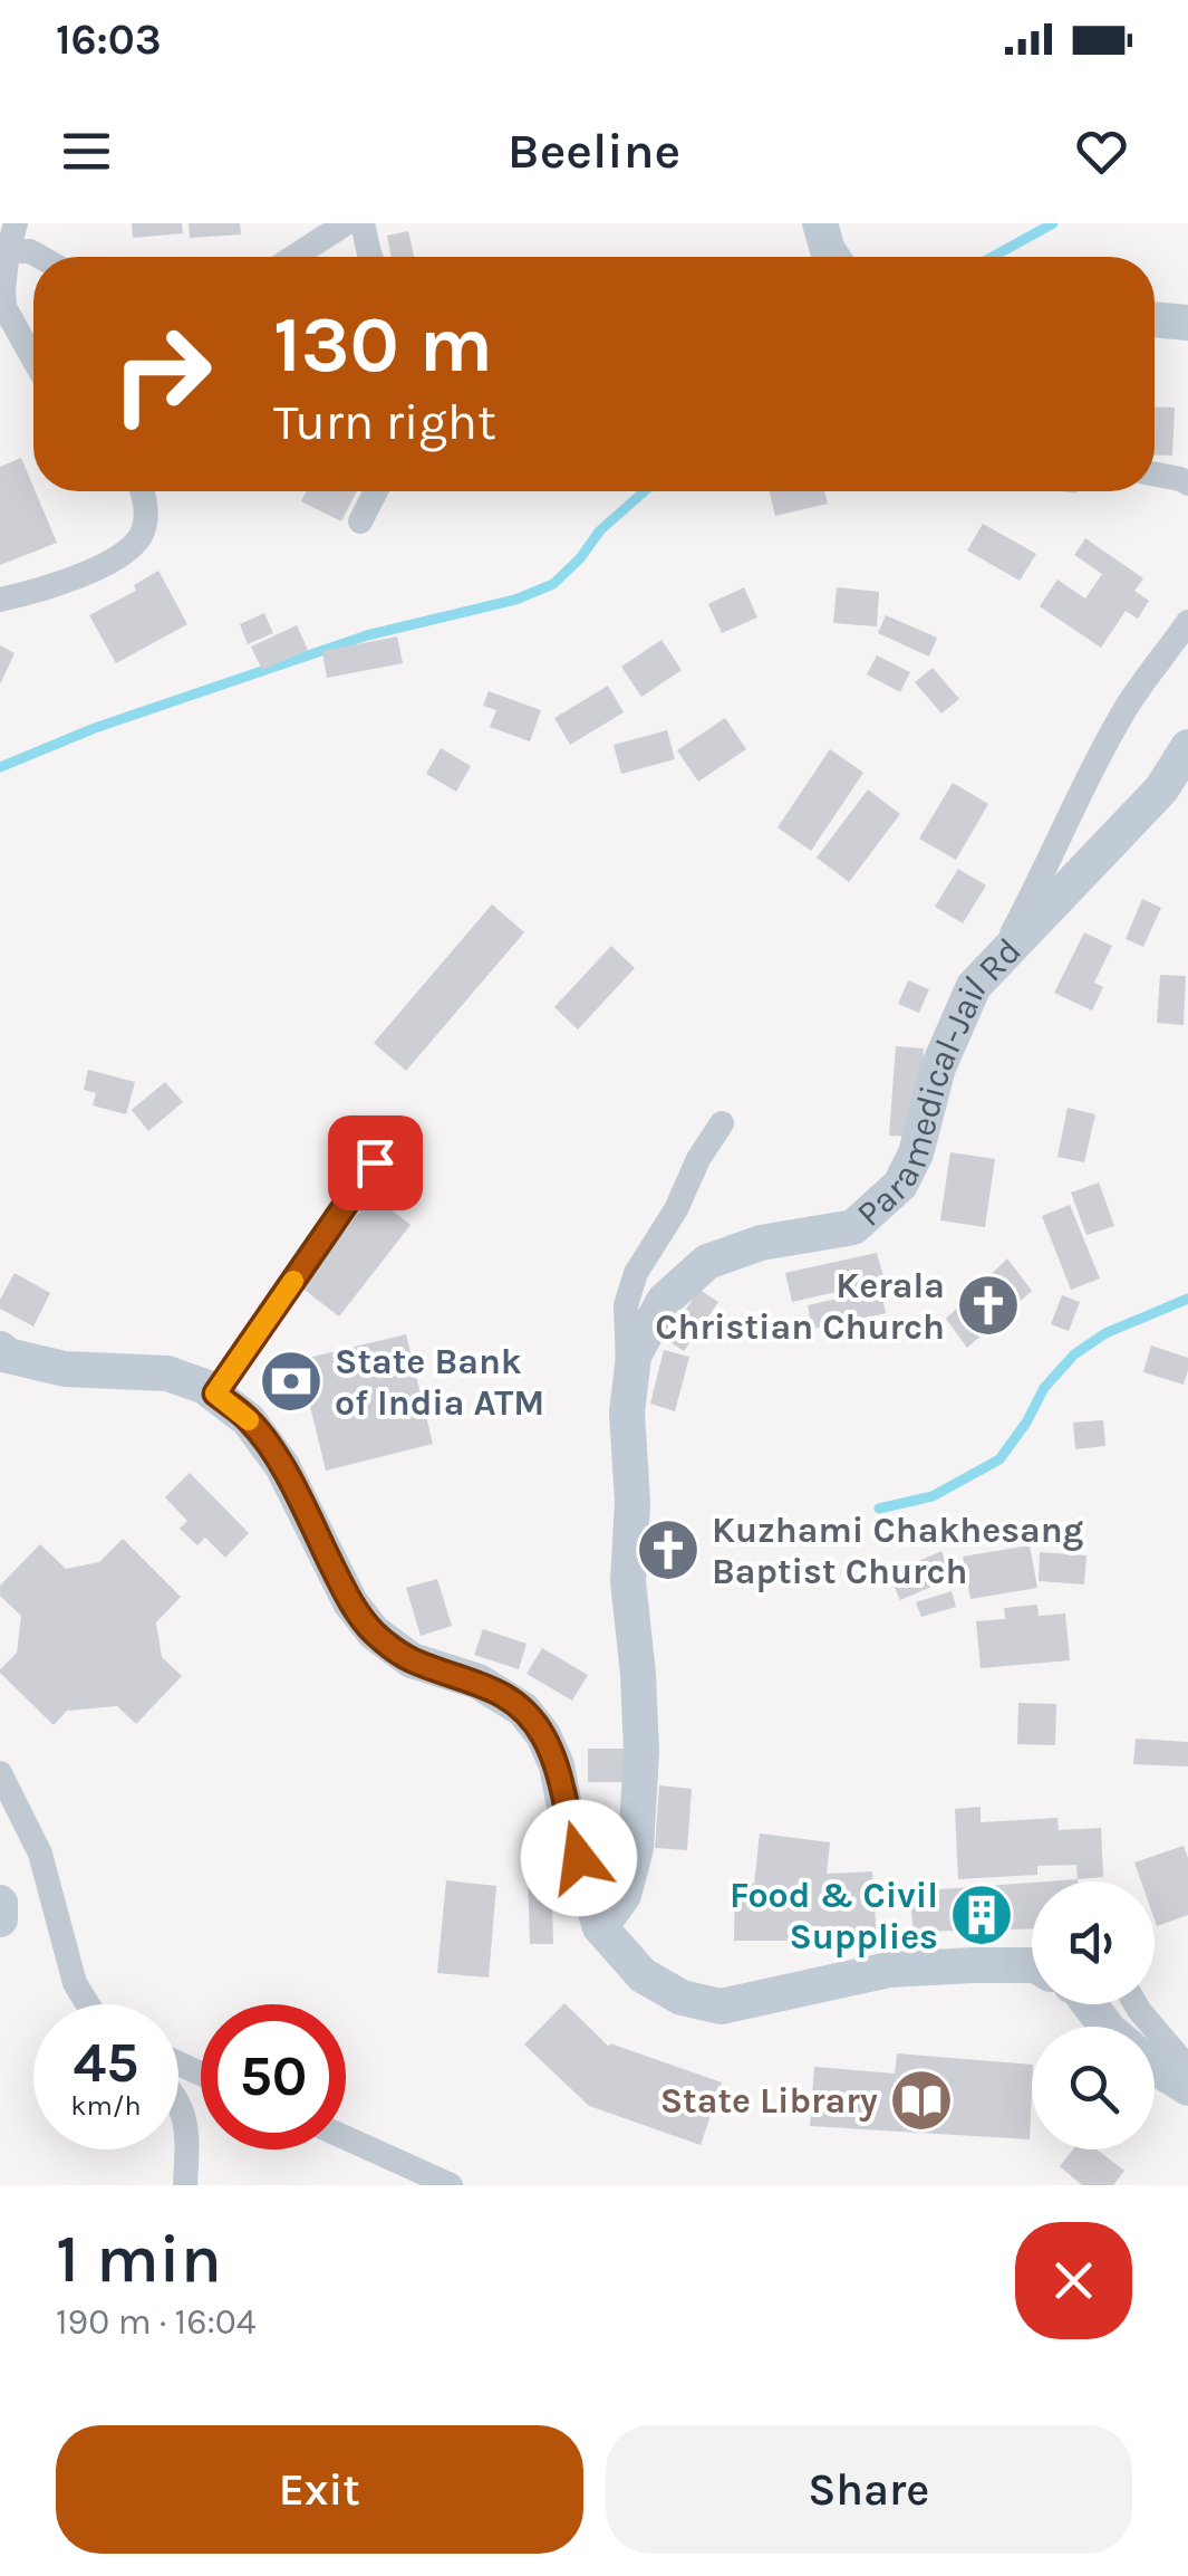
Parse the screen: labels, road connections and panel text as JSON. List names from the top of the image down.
{
  "streets": {
    "main road": ["Paramedical-Jail Rd"]
  },
  "places": {
    "church": ["Kerala Christian Church", "Kuzhami Chakhesang Baptist Church"],
    "bank": ["State Bank of India ATM"],
    "building": ["Food & Civil Supplies"],
    "library": ["State Library"]
  },
  "page": {
    "status": "16:03",
    "header": "Beeline",
    "turn": ["130 m", "Turn right"],
    "speed": "45 km/h",
    "limit": "50",
    "heading": ["1 min", "190 m · 16:04"],
    "buttons": ["Exit", "Share"]
  }
}
